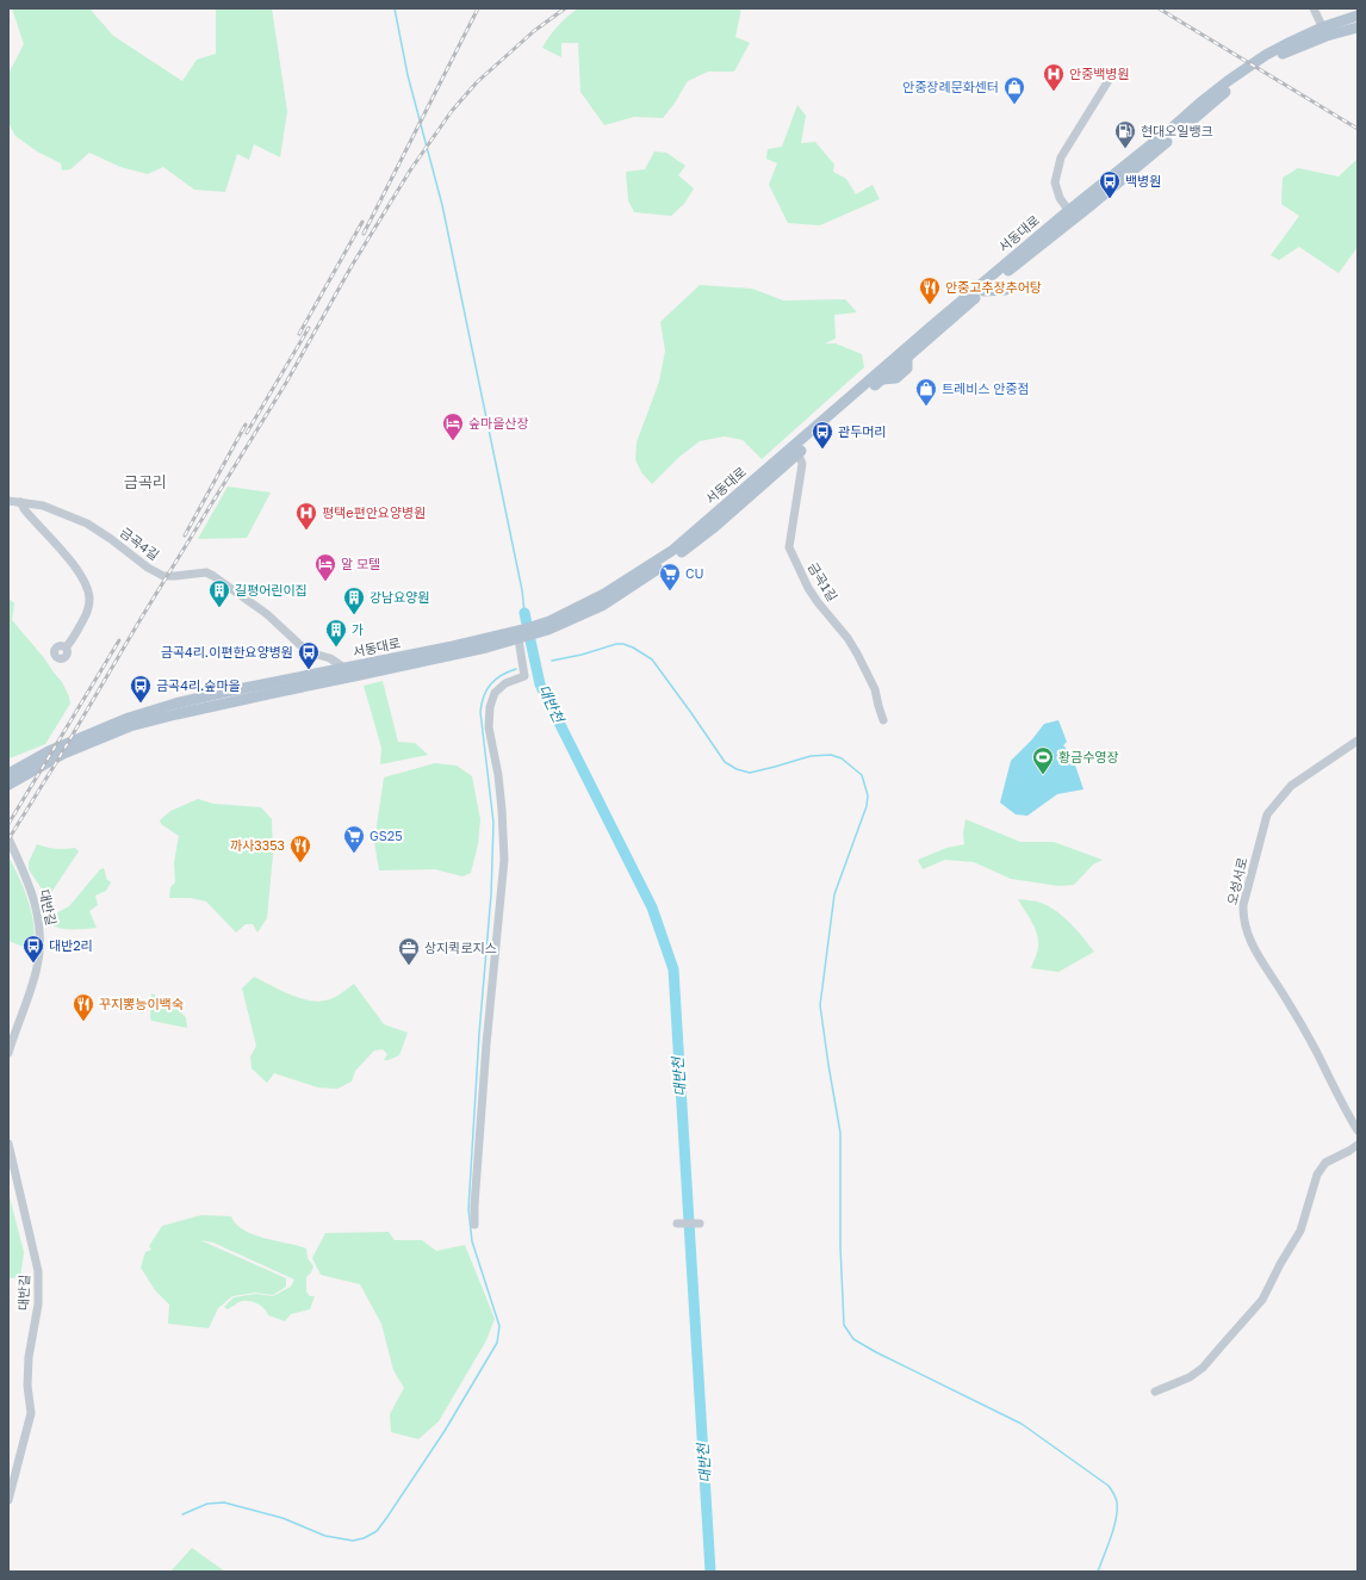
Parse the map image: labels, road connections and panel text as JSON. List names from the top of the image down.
{
  "streets": {
    "main road": ["서동대로"],
    "street": [
      "금곡4길",
      "금곡1길",
      "오성서로",
      "대반길"
    ]
  },
  "crossings": [
    ["서동대로", "금곡4길"],
    ["서동대로", "금곡1길"]
  ],
  "districts": ["금곡리"],
  "water": ["대반천"],
  "places": {
    "hospital": ["안중백병원", "평택e편안요양병원"],
    "shop": ["안중장례문화센터", "트레비스 안중점"],
    "fuel station": ["현대오일뱅크"],
    "bus stop": [
      "백병원",
      "관두머리",
      "금곡4리.이편한요양병원",
      "금곡4리.숲마을",
      "대반2리"
    ],
    "restaurant": ["안중고추장추어탕", "까사3353", "꾸지뽕능이백숙"],
    "hotel": ["숲마을산장", "알 모텔"],
    "supermarket": ["CU", "GS25"],
    "building": ["길평어린이집", "강남요양원", "가"],
    "sports": ["황금수영장"],
    "office": ["상지퀵로지스"]
  }
}
